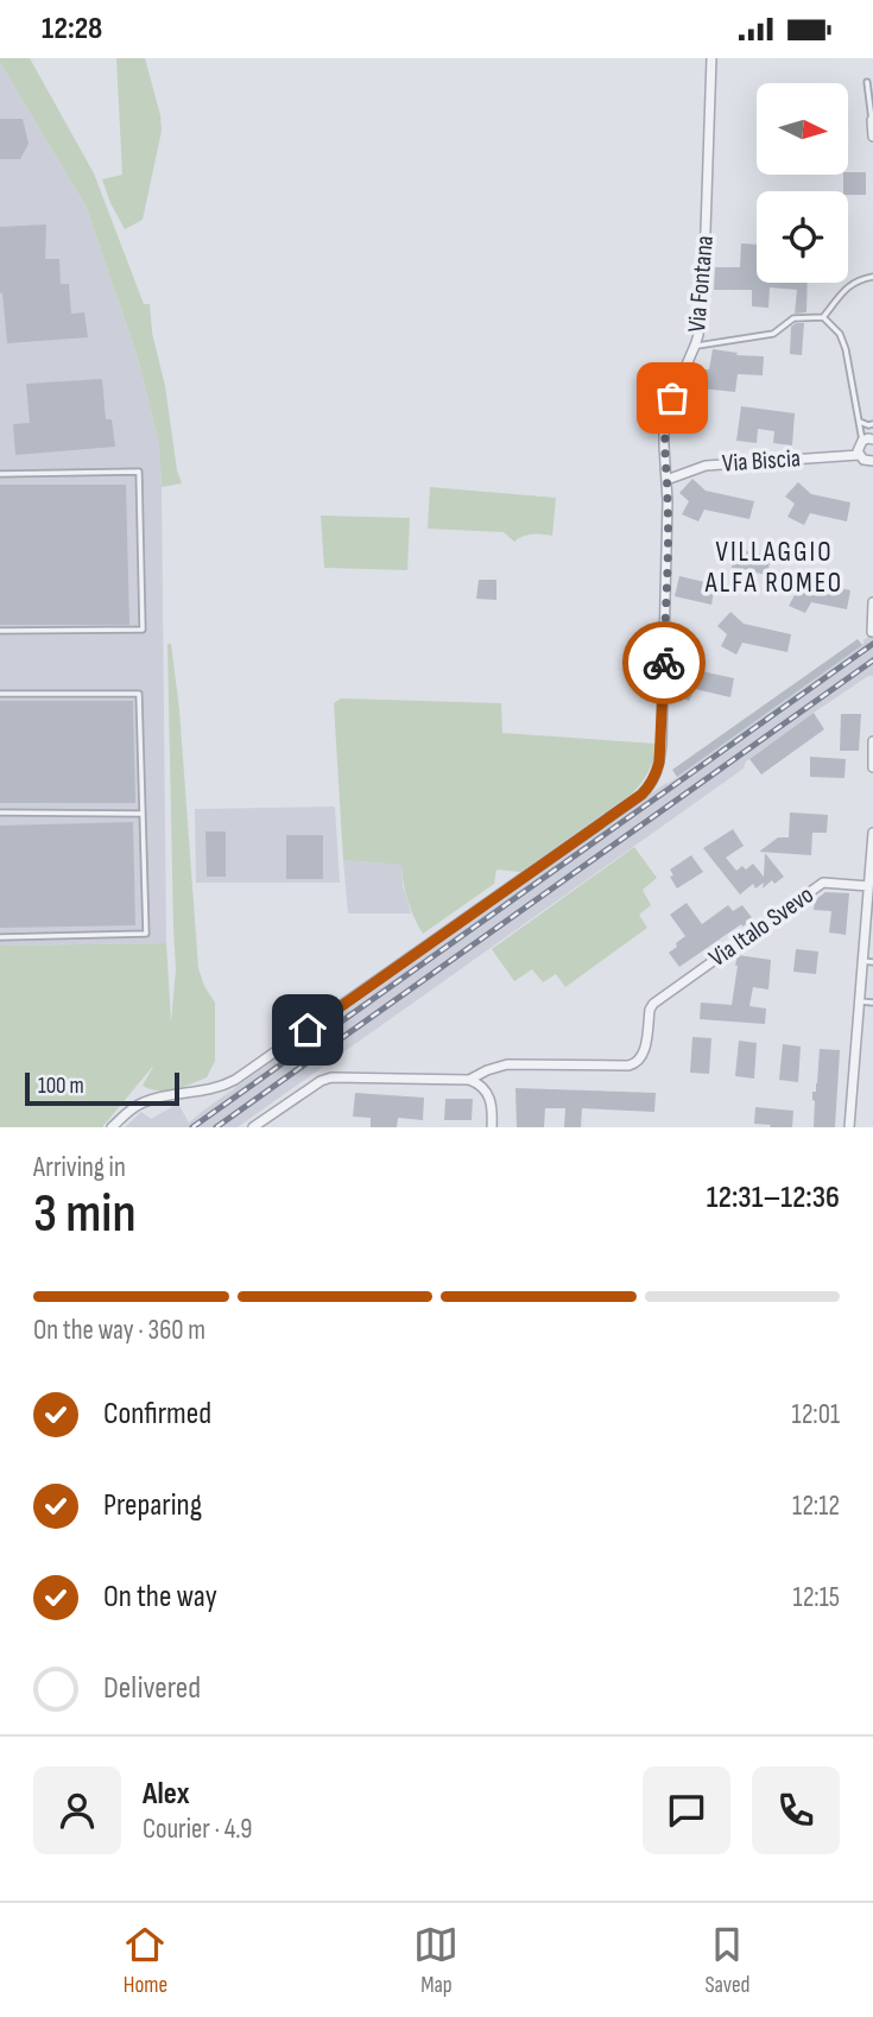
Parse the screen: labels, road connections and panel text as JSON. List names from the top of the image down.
{
  "streets": {
    "street": ["Via Fontana", "Via Biscia", "Via Italo Svevo"]
  },
  "crossings": [
    ["Via Fontana", "Via Biscia"]
  ],
  "districts": ["VILLAGGIO ALFA ROMEO"],
  "scale_bar": "100 m",
  "north": "right",
  "page": {
    "status": "12:28",
    "scale": "100 m",
    "heading": ["3 min", "Arriving in", "12:31–12:36"],
    "panel": ["Alex", "Courier · 4.9"],
    "bar": "On the way · 360 m",
    "list": [
      ["Confirmed", "12:01"],
      ["Preparing", "12:12"],
      ["On the way", "12:15"],
      "Delivered"
    ],
    "tabs": ["Home", "Map", "Saved"]
  }
}
